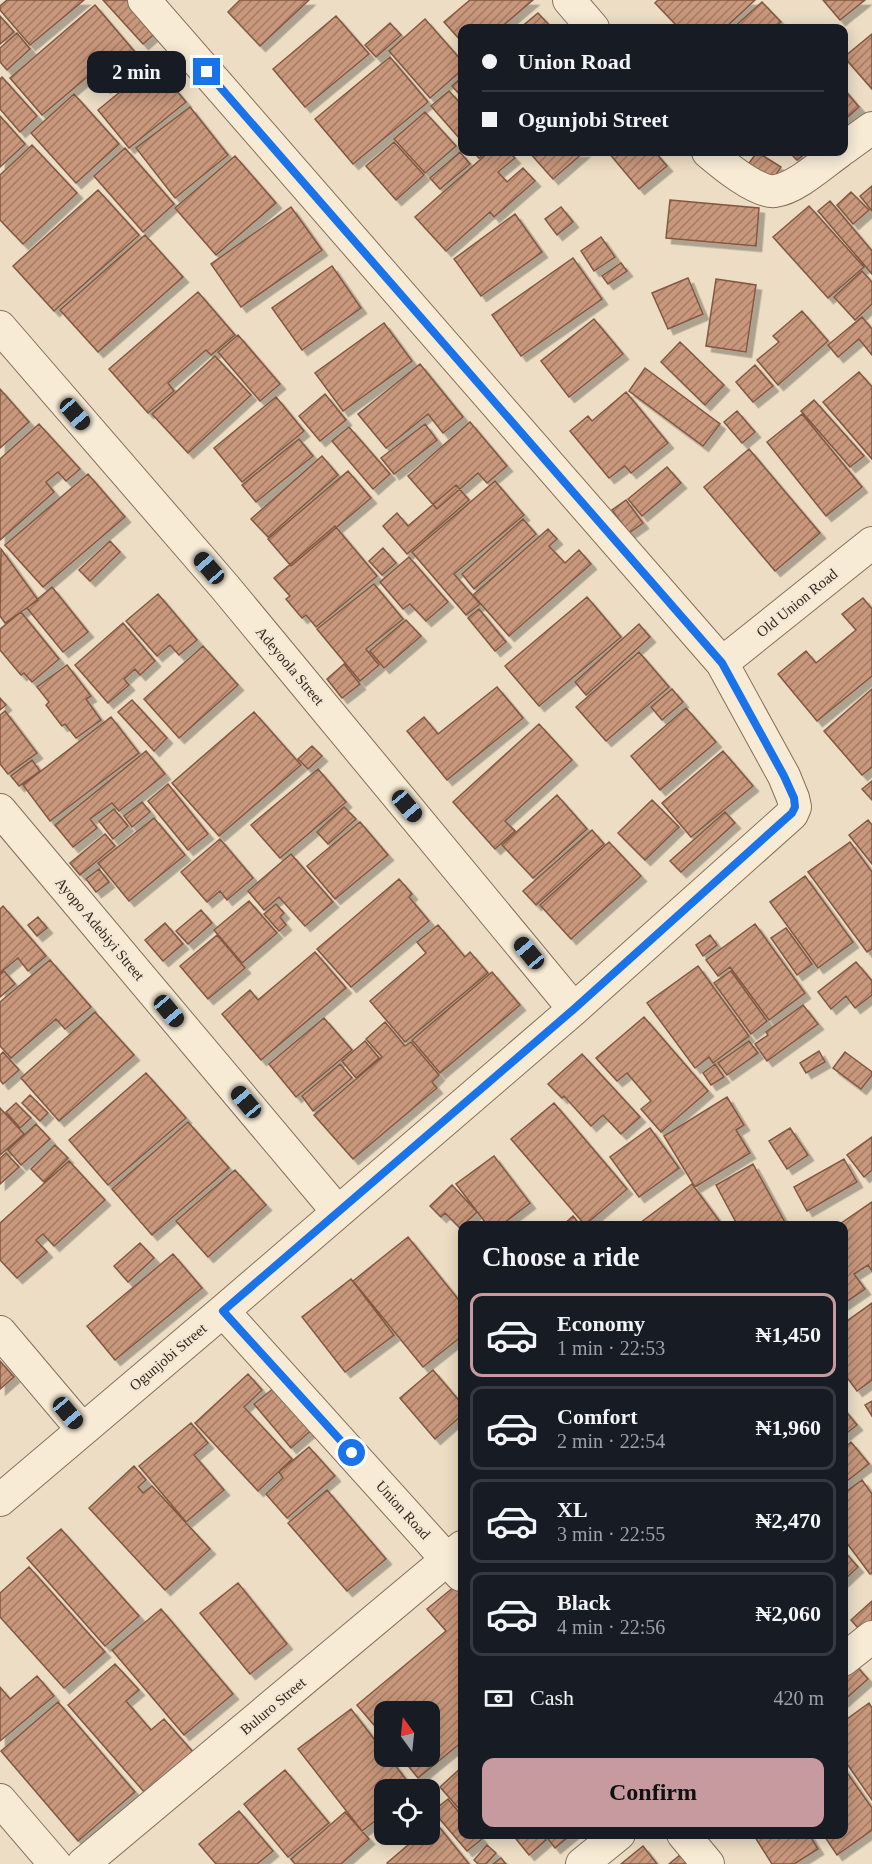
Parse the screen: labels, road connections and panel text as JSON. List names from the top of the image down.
{
  "streets": {
    "street": [
      "Old Union Road",
      "Adeyoola Street",
      "Ayopo Adebiyi Street",
      "Ogunjobi Street",
      "Union Road",
      "Buluro Street"
    ]
  },
  "crossings": [
    ["Old Union Road", "Ogunjobi Street"],
    ["Adeyoola Street", "Ogunjobi Street"],
    ["Ayopo Adebiyi Street", "Ogunjobi Street"],
    ["Ogunjobi Street", "Union Road"],
    ["Union Road", "Buluro Street"]
  ],
  "north": "top",
  "page": {
    "banner": ["Union Road", "Ogunjobi Street"],
    "bubble": "2 min",
    "heading": "Choose a ride",
    "list": [
      {
        "name": "Economy",
        "note": "1 min · 22:53",
        "value": "₦1,450"
      },
      {
        "name": "Comfort",
        "note": "2 min · 22:54",
        "value": "₦1,960"
      },
      {
        "name": "XL",
        "note": "3 min · 22:55",
        "value": "₦2,470"
      },
      {
        "name": "Black",
        "note": "4 min · 22:56",
        "value": "₦2,060"
      }
    ],
    "pay": ["Cash", "420 m"],
    "buttons": "Confirm"
  }
}
